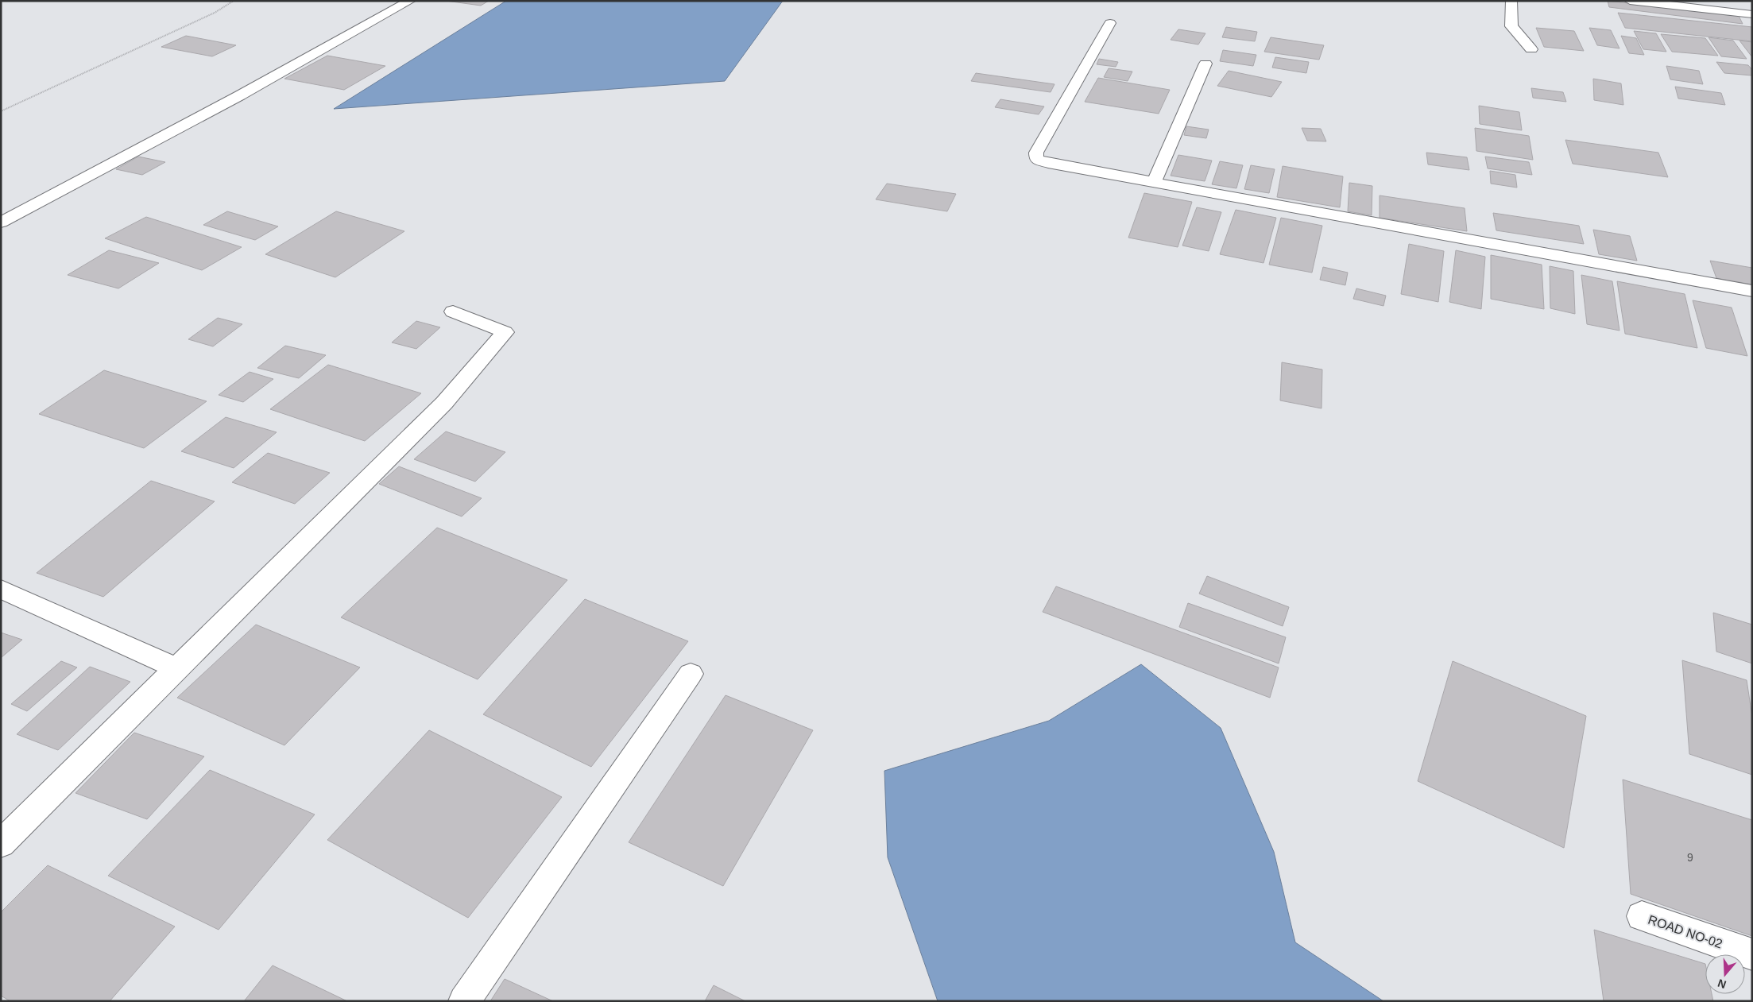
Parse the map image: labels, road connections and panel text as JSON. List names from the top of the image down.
{
  "streets": {
    "street": ["ROAD NO-02"]
  },
  "house_numbers": ["9"],
  "north": "bottom"
}
